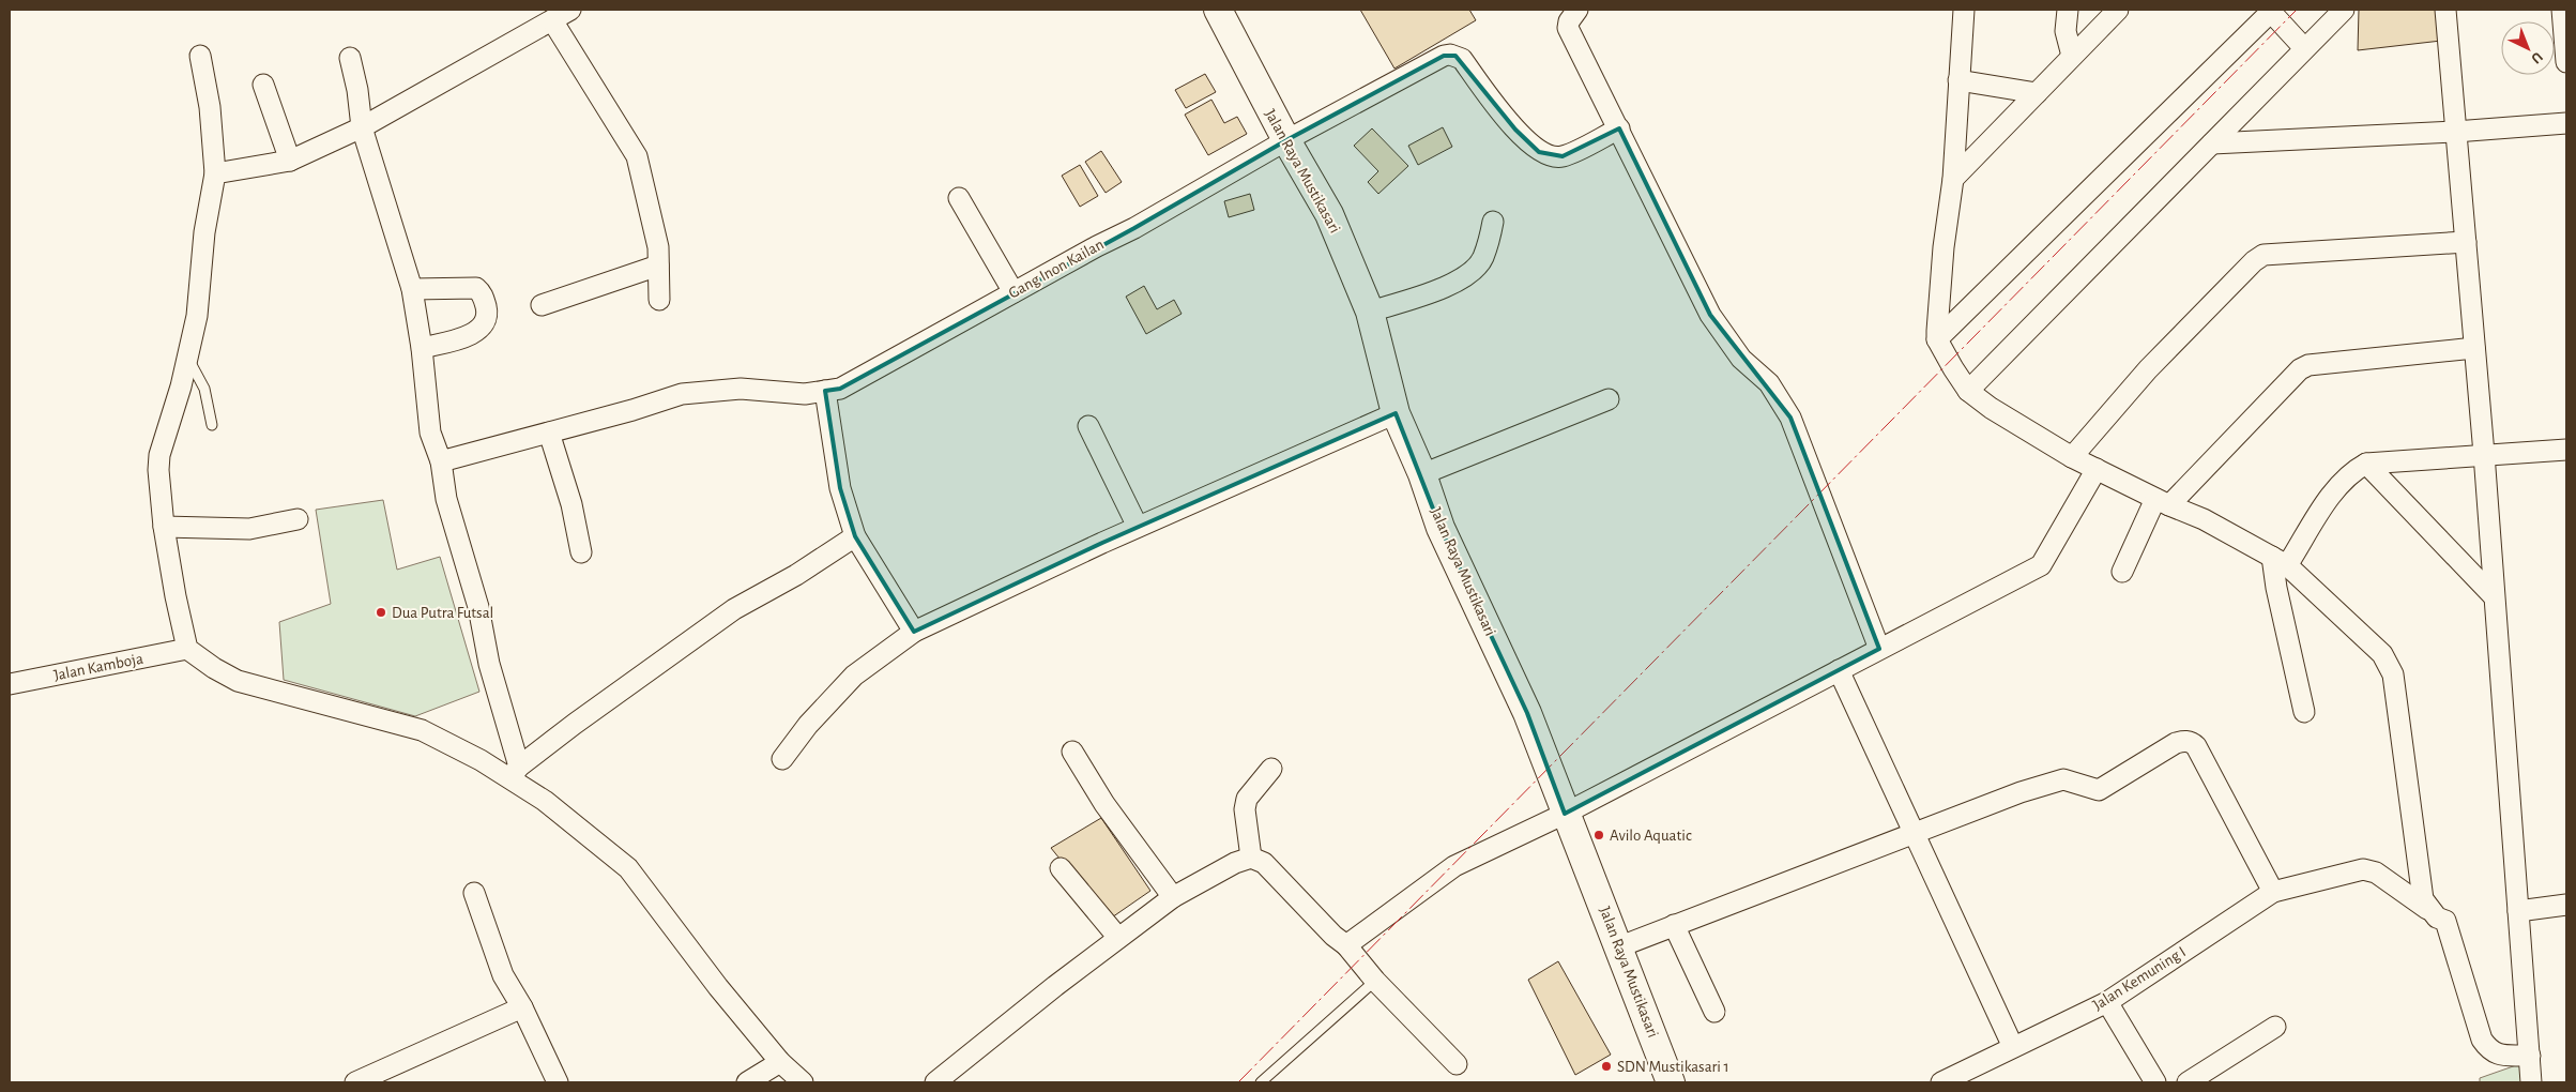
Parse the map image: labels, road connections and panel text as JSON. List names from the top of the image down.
{
  "streets": {
    "main road": ["Jalan Raya Mustikasari"],
    "street": ["Gang Inon Kailan", "Jalan Kamboja", "Jalan Kemuning I"]
  },
  "crossings": [
    ["Jalan Raya Mustikasari", "Gang Inon Kailan"]
  ],
  "places": ["Dua Putra Futsal", "Avilo Aquatic", "SDN Mustikasari 1"],
  "north": "bottom right"
}
